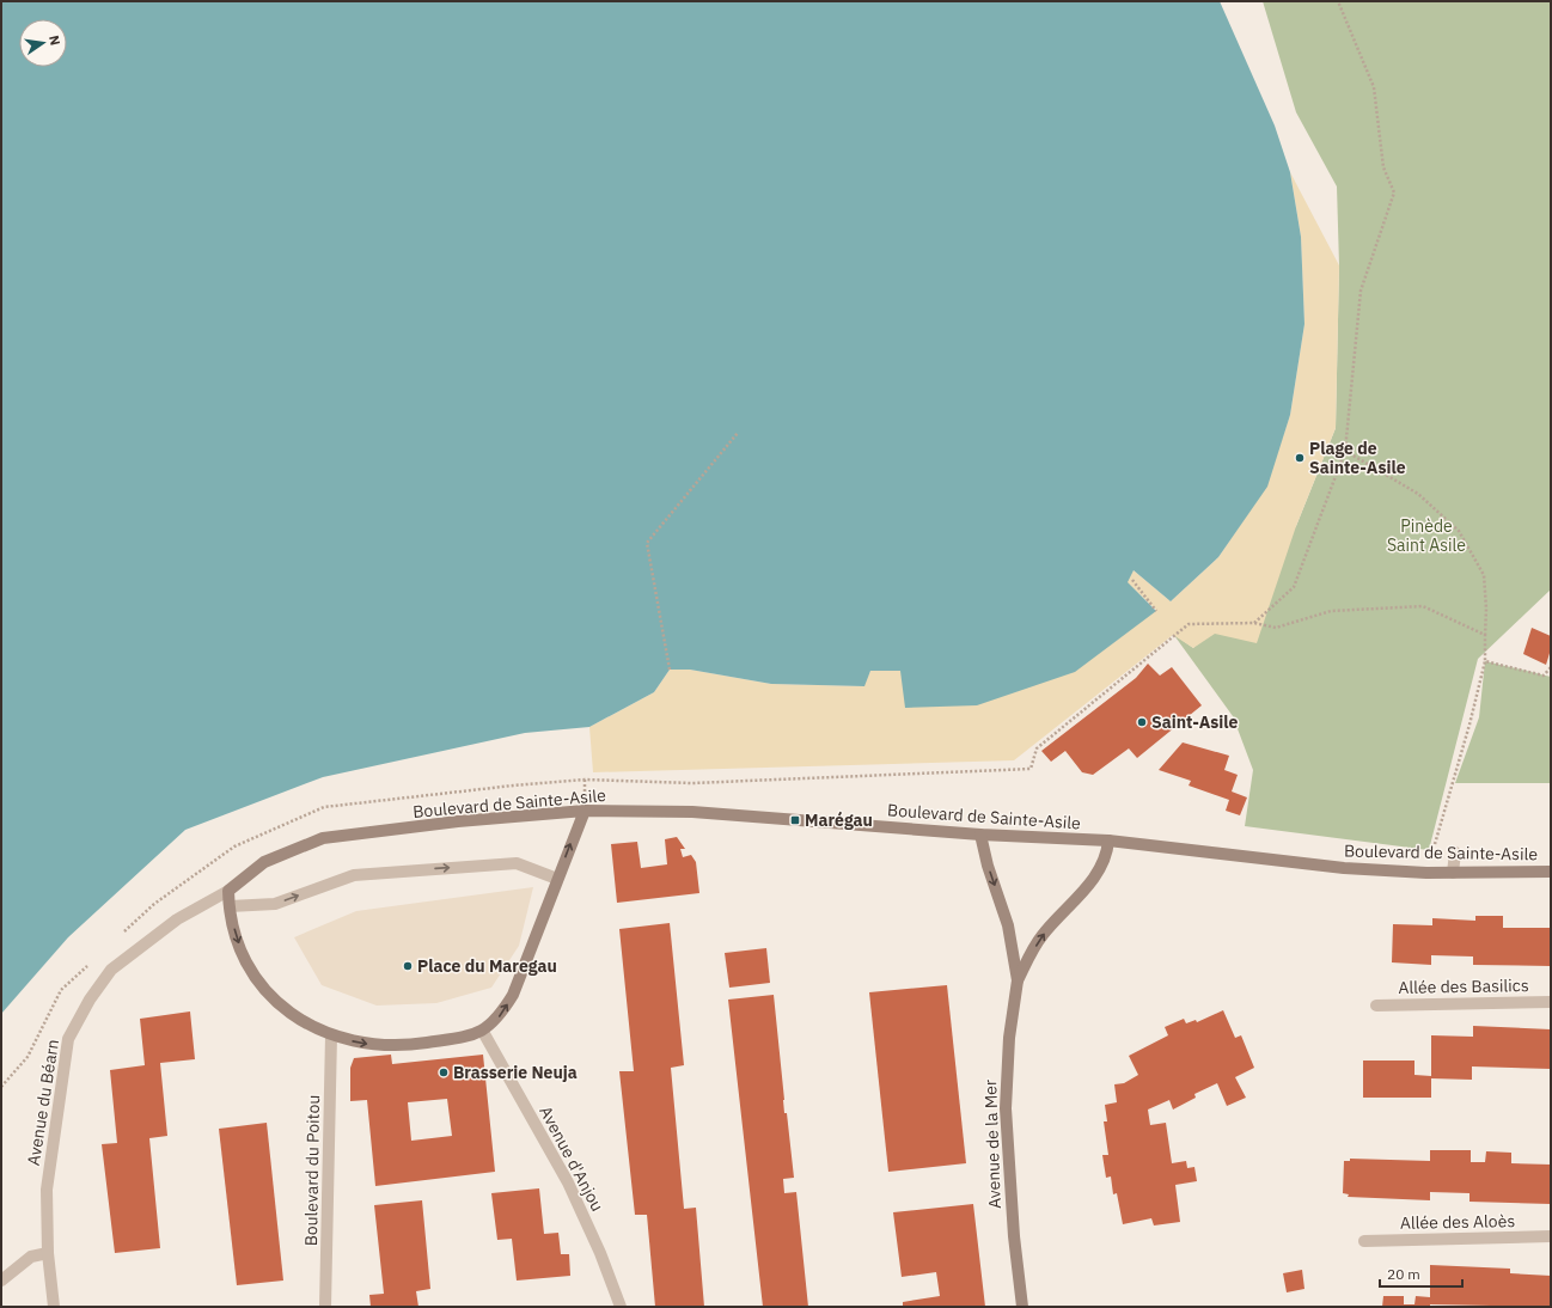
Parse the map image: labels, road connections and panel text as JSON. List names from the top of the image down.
{
  "streets": {
    "street": [
      "Boulevard de Sainte-Asile",
      "Allée des Basilics",
      "Avenue du Béarn",
      "Avenue de la Mer",
      "Avenue d'Anjou",
      "Boulevard du Poitou",
      "Allée des Aloès"
    ]
  },
  "crossings": [
    ["Boulevard de Sainte-Asile", "Avenue du Béarn"],
    ["Boulevard de Sainte-Asile", "Avenue de la Mer"]
  ],
  "parks": ["Pinède Saint Asile"],
  "places": {
    "other": [
      "Plage de Sainte-Asile",
      "Saint-Asile",
      "Place du Maregau",
      "Brasserie Neuja"
    ],
    "transit": ["Marégau"]
  },
  "scale_bar": "20 m",
  "north": "right"
}
